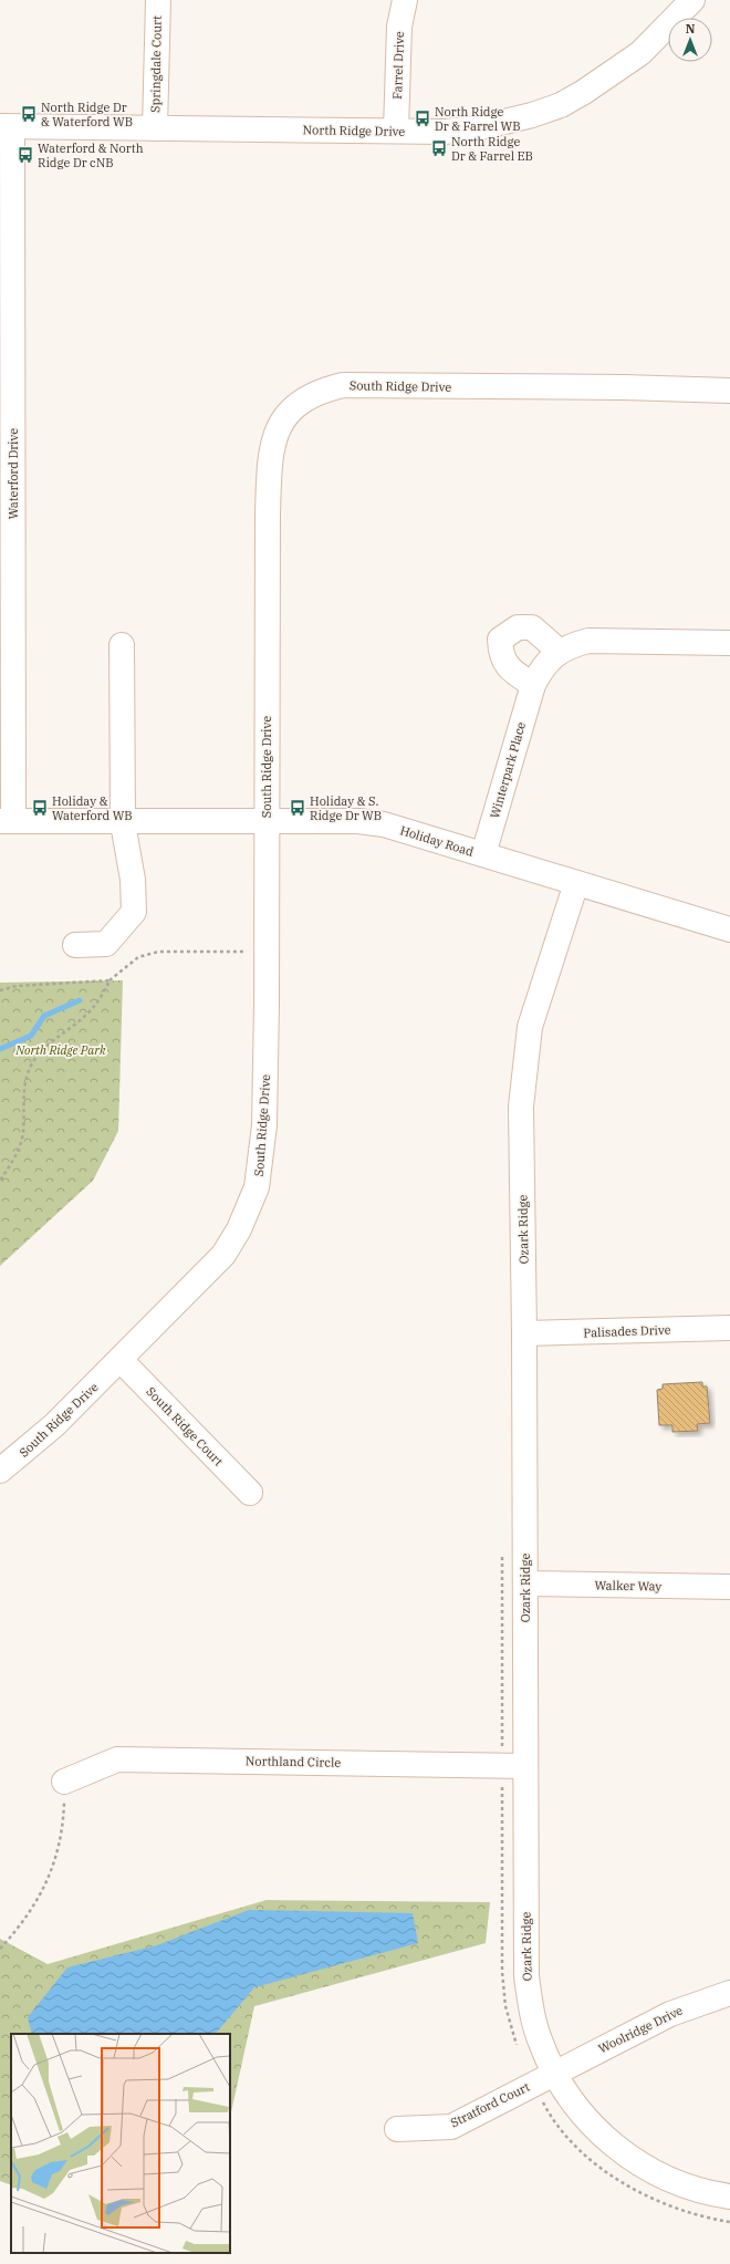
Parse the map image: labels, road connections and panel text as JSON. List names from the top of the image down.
{
  "streets": {
    "street": [
      "Springdale Court",
      "Farrel Drive",
      "North Ridge Drive",
      "South Ridge Drive",
      "Waterford Drive",
      "Winterpark Place",
      "Holiday Road",
      "Ozark Ridge",
      "Palisades Drive",
      "South Ridge Court",
      "Walker Way",
      "Northland Circle",
      "Woolridge Drive",
      "Stratford Court"
    ]
  },
  "crossings": [
    ["Springdale Court", "North Ridge Drive"],
    ["Farrel Drive", "North Ridge Drive"],
    ["North Ridge Drive", "Waterford Drive"],
    ["South Ridge Drive", "Holiday Road"],
    ["South Ridge Drive", "South Ridge Court"],
    ["Waterford Drive", "Holiday Road"],
    ["Winterpark Place", "Holiday Road"],
    ["Holiday Road", "Ozark Ridge"],
    ["Ozark Ridge", "Palisades Drive"],
    ["Ozark Ridge", "Walker Way"],
    ["Ozark Ridge", "Northland Circle"],
    ["Ozark Ridge", "Woolridge Drive"],
    ["Ozark Ridge", "Stratford Court"],
    ["Woolridge Drive", "Stratford Court"]
  ],
  "parks": ["North Ridge Park"],
  "places": {
    "bus stop": [
      "North Ridge Dr & Waterford WB",
      "North Ridge Dr & Farrel WB",
      "North Ridge Dr & Farrel EB",
      "Waterford & North Ridge Dr cNB",
      "Holiday & Waterford WB",
      "Holiday & S. Ridge Dr WB"
    ]
  },
  "north": "top"
}
